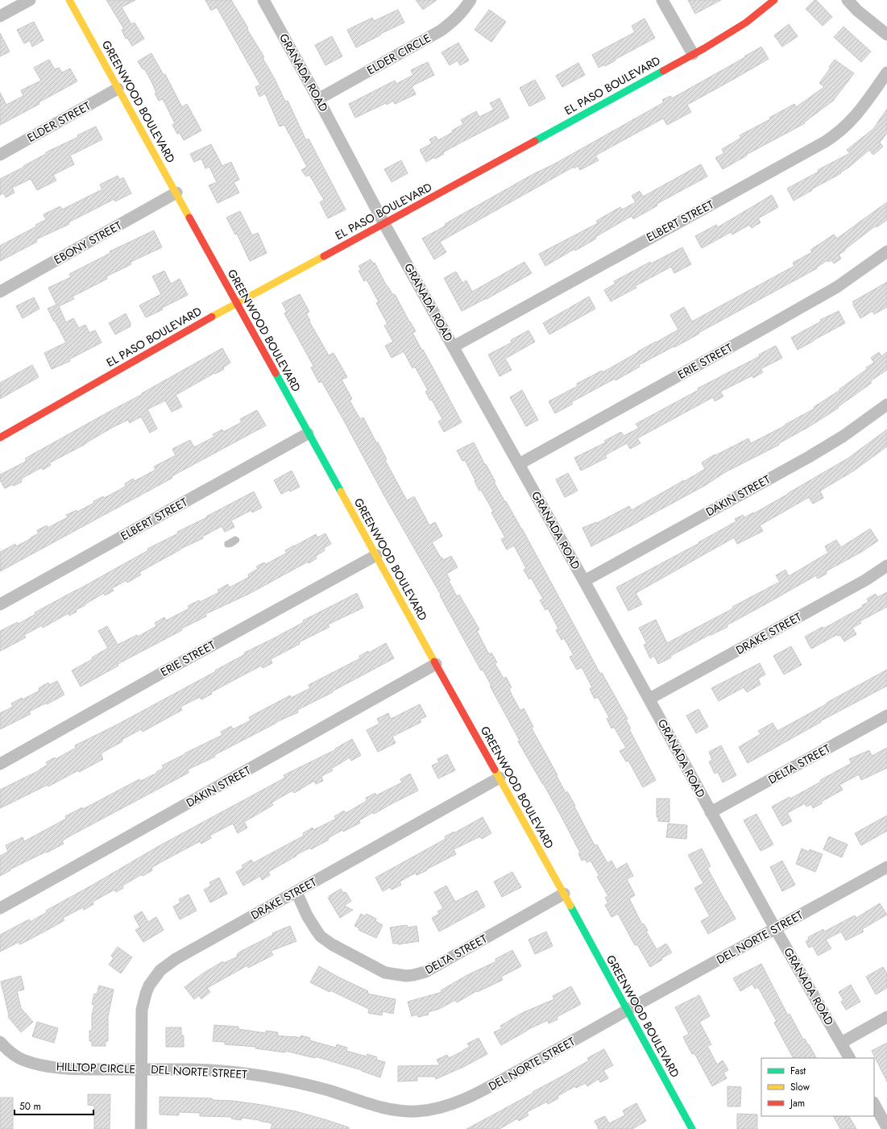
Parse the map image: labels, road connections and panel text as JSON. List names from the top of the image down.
{
  "streets": {
    "street": [
      "ELDER CIRCLE",
      "GRANADA ROAD",
      "EL PASO BOULEVARD",
      "GREENWOOD BOULEVARD",
      "ELDER STREET",
      "ELBERT STREET",
      "EBONY STREET",
      "ERIE STREET",
      "DAKIN STREET",
      "DRAKE STREET",
      "DELTA STREET",
      "DEL NORTE STREET",
      "HILLTOP CIRCLE"
    ]
  },
  "crossings": [
    ["ELDER CIRCLE", "GRANADA ROAD"],
    ["GRANADA ROAD", "EL PASO BOULEVARD"],
    ["GRANADA ROAD", "ELBERT STREET"],
    ["GRANADA ROAD", "ERIE STREET"],
    ["GRANADA ROAD", "DAKIN STREET"],
    ["GRANADA ROAD", "DRAKE STREET"],
    ["GRANADA ROAD", "DELTA STREET"],
    ["GRANADA ROAD", "DEL NORTE STREET"],
    ["EL PASO BOULEVARD", "GREENWOOD BOULEVARD"],
    ["GREENWOOD BOULEVARD", "ELDER STREET"],
    ["GREENWOOD BOULEVARD", "ELBERT STREET"],
    ["GREENWOOD BOULEVARD", "EBONY STREET"],
    ["GREENWOOD BOULEVARD", "ERIE STREET"],
    ["GREENWOOD BOULEVARD", "DAKIN STREET"],
    ["GREENWOOD BOULEVARD", "DRAKE STREET"],
    ["GREENWOOD BOULEVARD", "DELTA STREET"],
    ["GREENWOOD BOULEVARD", "DEL NORTE STREET"],
    ["DRAKE STREET", "DELTA STREET"],
    ["DRAKE STREET", "DEL NORTE STREET"],
    ["DRAKE STREET", "HILLTOP CIRCLE"],
    ["DEL NORTE STREET", "HILLTOP CIRCLE"]
  ],
  "legend": ["Fast", "Slow", "Jam"],
  "scale_bar": "50 m"
}
